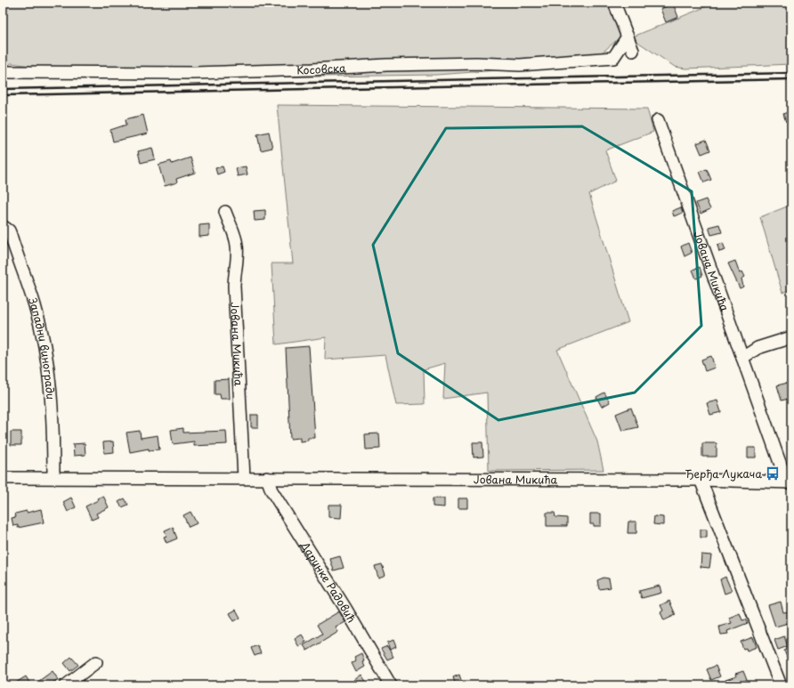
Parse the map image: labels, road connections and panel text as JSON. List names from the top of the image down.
{
  "streets": {
    "street": [
      "Косовска",
      "Јована Микића",
      "Западни виногради",
      "Даринке Радовић"
    ]
  },
  "crossings": [
    ["Јована Микића", "Западни виногради"],
    ["Јована Микића", "Даринке Радовић"]
  ],
  "places": {
    "bus stop": ["Ђерђа Лукача"]
  }
}
